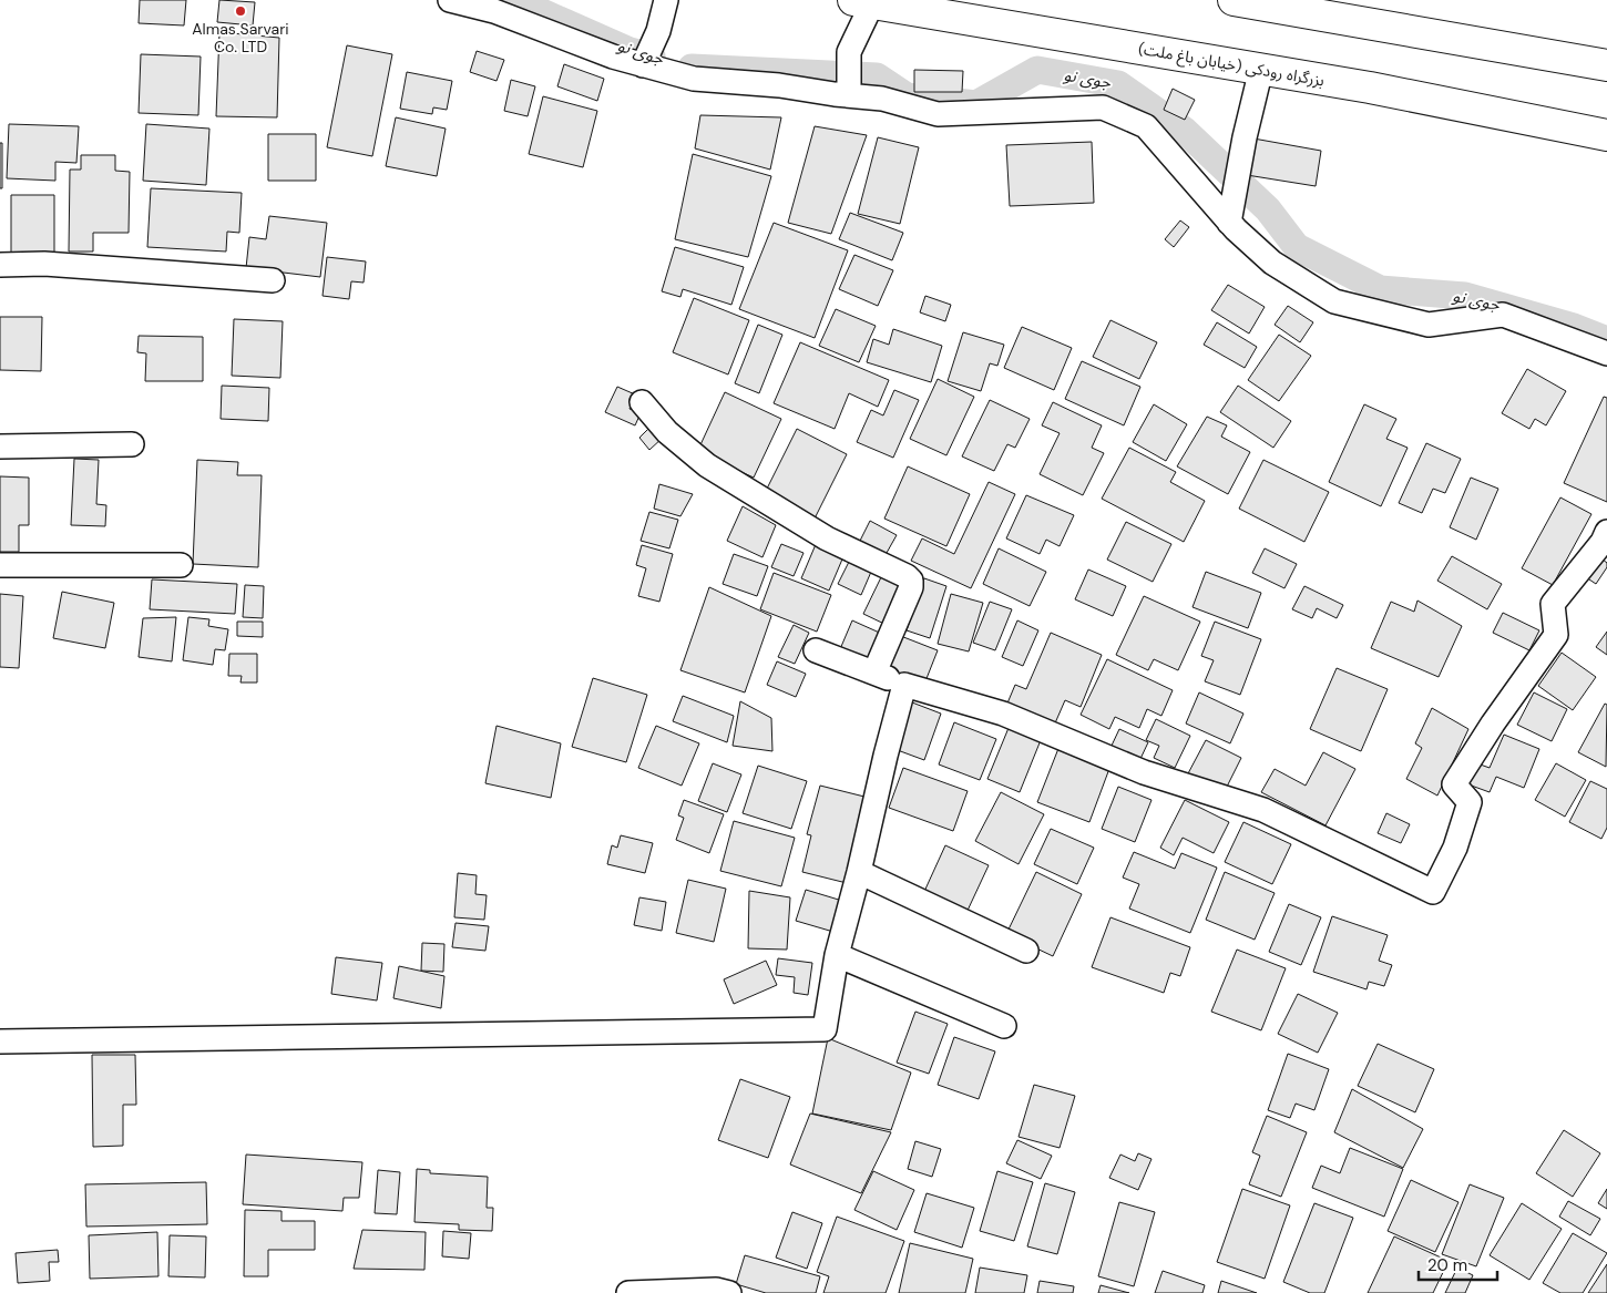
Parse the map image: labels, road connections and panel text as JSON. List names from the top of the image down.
{
  "streets": {
    "highway": ["بزرگراه رودکی (خیابان باغ ملت)"]
  },
  "water": ["جوی نو"],
  "places": ["Almas Sarvari Co. LTD"],
  "scale_bar": "20 m"
}
